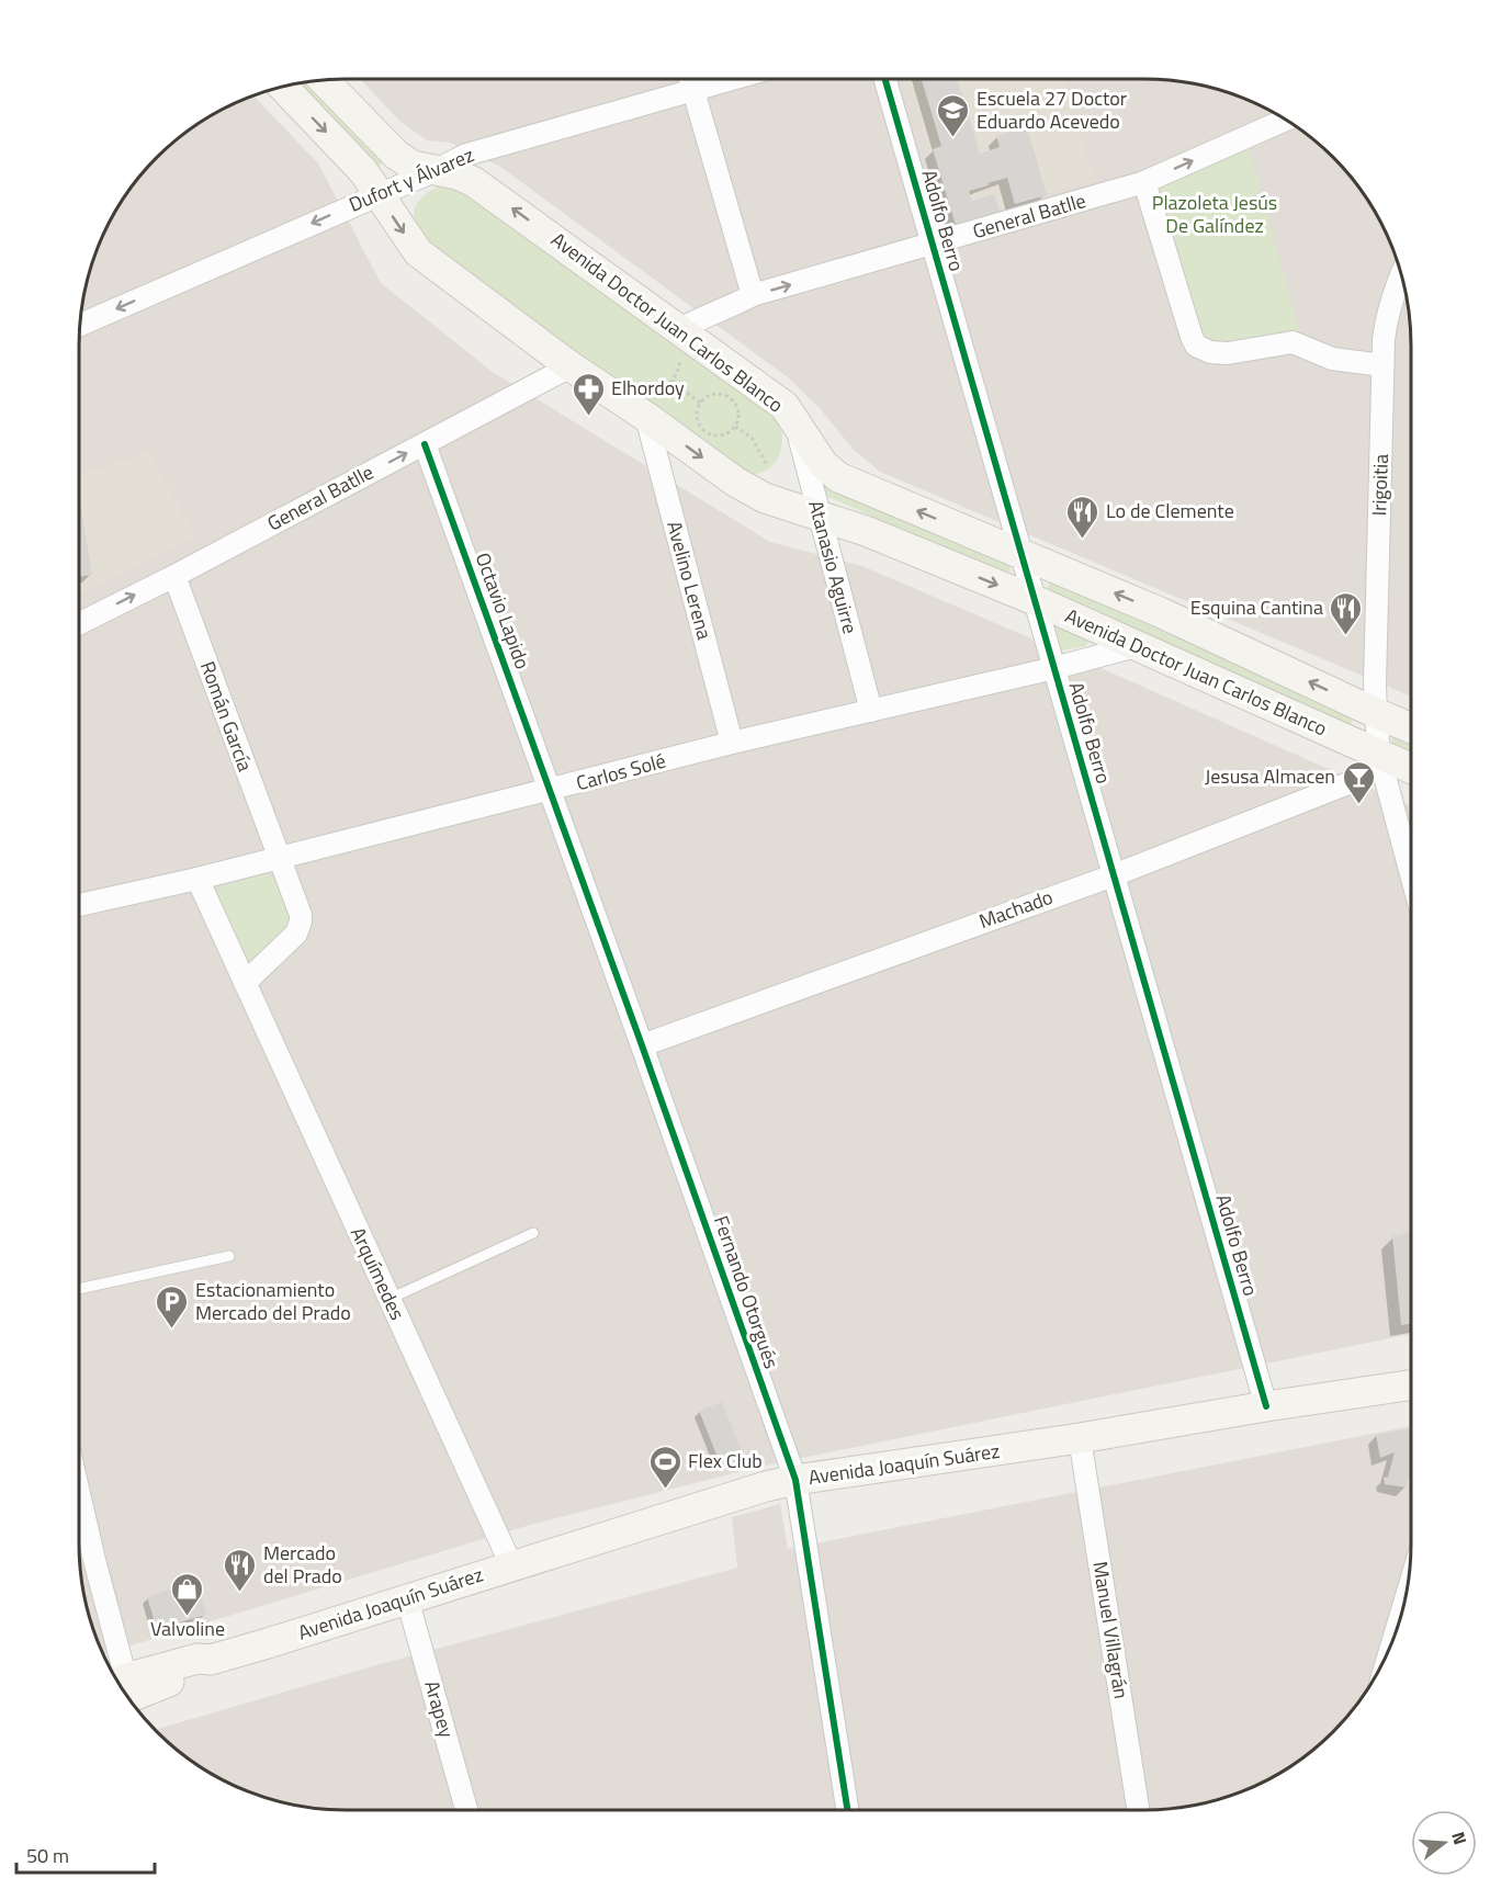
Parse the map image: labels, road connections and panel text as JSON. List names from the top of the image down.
{
  "streets": {
    "street": [
      "Dufort y Álvarez",
      "General Batlle",
      "Adolfo Berro",
      "Avenida Doctor Juan Carlos Blanco",
      "Irigoitia",
      "Atanasio Aguirre",
      "Avelino Lerena",
      "Octavio Lapido",
      "Román García",
      "Carlos Solé",
      "Machado",
      "Arquímedes",
      "Fernando Otorgués",
      "Avenida Joaquín Suárez",
      "Manuel Villagrán",
      "Arapey"
    ]
  },
  "crossings": [
    ["Dufort y Álvarez", "Avenida Doctor Juan Carlos Blanco"],
    ["General Batlle", "Adolfo Berro"],
    ["General Batlle", "Avenida Doctor Juan Carlos Blanco"],
    ["General Batlle", "Octavio Lapido"],
    ["General Batlle", "Román García"],
    ["Adolfo Berro", "Avenida Doctor Juan Carlos Blanco"],
    ["Adolfo Berro", "Carlos Solé"],
    ["Adolfo Berro", "Machado"],
    ["Adolfo Berro", "Avenida Joaquín Suárez"],
    ["Avenida Doctor Juan Carlos Blanco", "Irigoitia"],
    ["Avenida Doctor Juan Carlos Blanco", "Atanasio Aguirre"],
    ["Avenida Doctor Juan Carlos Blanco", "Avelino Lerena"],
    ["Avenida Doctor Juan Carlos Blanco", "Carlos Solé"],
    ["Avenida Doctor Juan Carlos Blanco", "Machado"],
    ["Irigoitia", "Machado"],
    ["Atanasio Aguirre", "Carlos Solé"],
    ["Avelino Lerena", "Carlos Solé"],
    ["Octavio Lapido", "Carlos Solé"],
    ["Octavio Lapido", "Fernando Otorgués"],
    ["Román García", "Carlos Solé"],
    ["Carlos Solé", "Arquímedes"],
    ["Carlos Solé", "Fernando Otorgués"],
    ["Machado", "Fernando Otorgués"],
    ["Arquímedes", "Avenida Joaquín Suárez"],
    ["Fernando Otorgués", "Avenida Joaquín Suárez"],
    ["Avenida Joaquín Suárez", "Manuel Villagrán"],
    ["Avenida Joaquín Suárez", "Arapey"]
  ],
  "one_way": ["Dufort y Álvarez", "General Batlle"],
  "parks": ["Plazoleta Jesús De Galíndez"],
  "places": {
    "school or university": ["Escuela 27 Doctor Eduardo Acevedo"],
    "pharmacy": ["Elhordoy"],
    "restaurant": ["Lo de Clemente", "Esquina Cantina", "Mercado del Prado"],
    "bar": ["Jesusa Almacen"],
    "parking": ["Estacionamiento Mercado del Prado"],
    "sports": ["Flex Club"],
    "shop": ["Valvoline"]
  },
  "scale_bar": "50 m",
  "north": "right"
}
